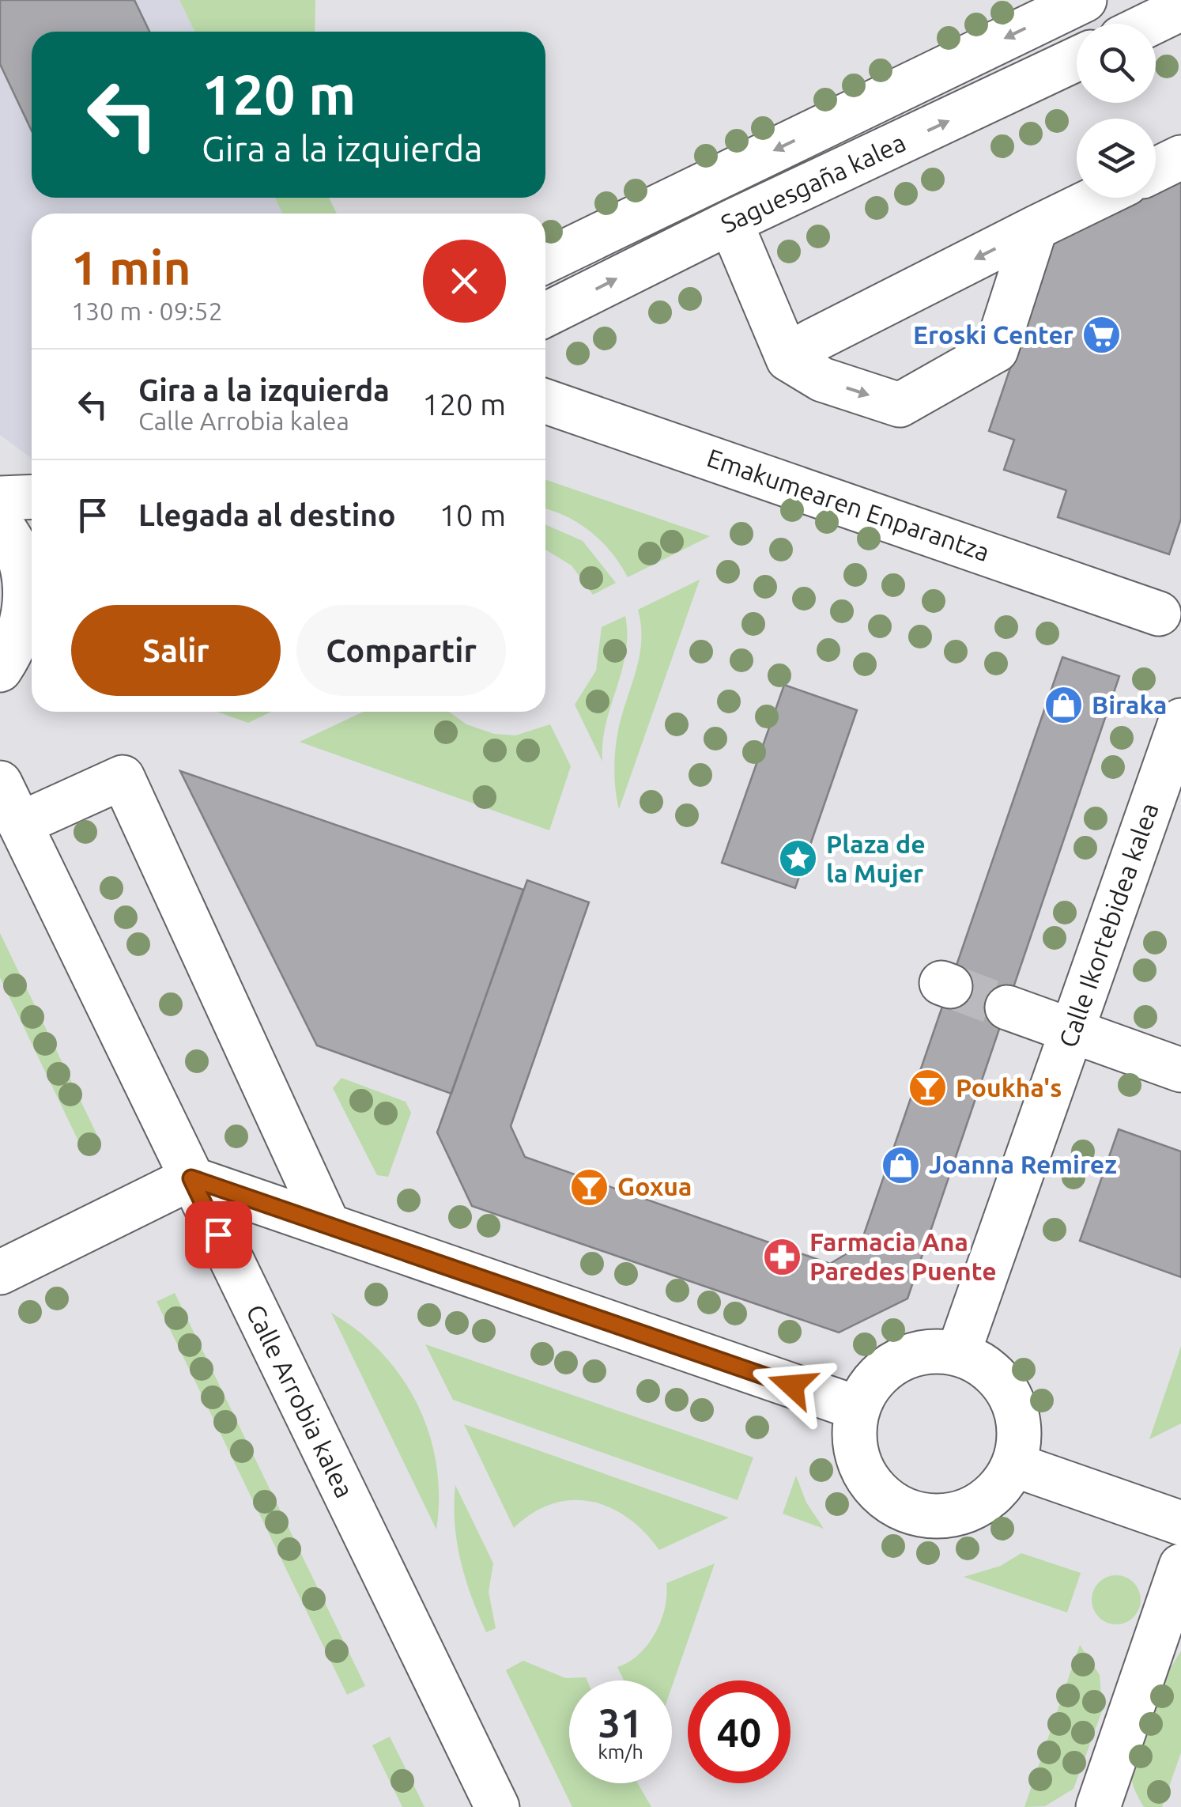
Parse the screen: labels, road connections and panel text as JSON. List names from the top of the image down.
{
  "streets": {
    "street": [
      "Saguesgaña kalea",
      "Emakumearen Enparantza",
      "Calle Ikortebidea kalea",
      "Calle Arrobia kalea"
    ]
  },
  "places": {
    "supermarket": ["Eroski Center"],
    "shop": ["Biraka", "Joanna Remirez"],
    "place": ["Plaza de la Mujer"],
    "bar": ["Poukha's", "Goxua"],
    "pharmacy": ["Farmacia Ana Paredes Puente"]
  },
  "page": {
    "turn": ["120 m", "Gira a la izquierda"],
    "heading": ["1 min", "130 m · 09:52"],
    "list": [
      {
        "name": "Gira a la izquierda",
        "note": "Calle Arrobia kalea",
        "value": "120 m"
      },
      {
        "name": "Llegada al destino",
        "value": "10 m"
      }
    ],
    "buttons": ["Salir", "Compartir"],
    "speed": "31 km/h",
    "limit": "40"
  }
}
